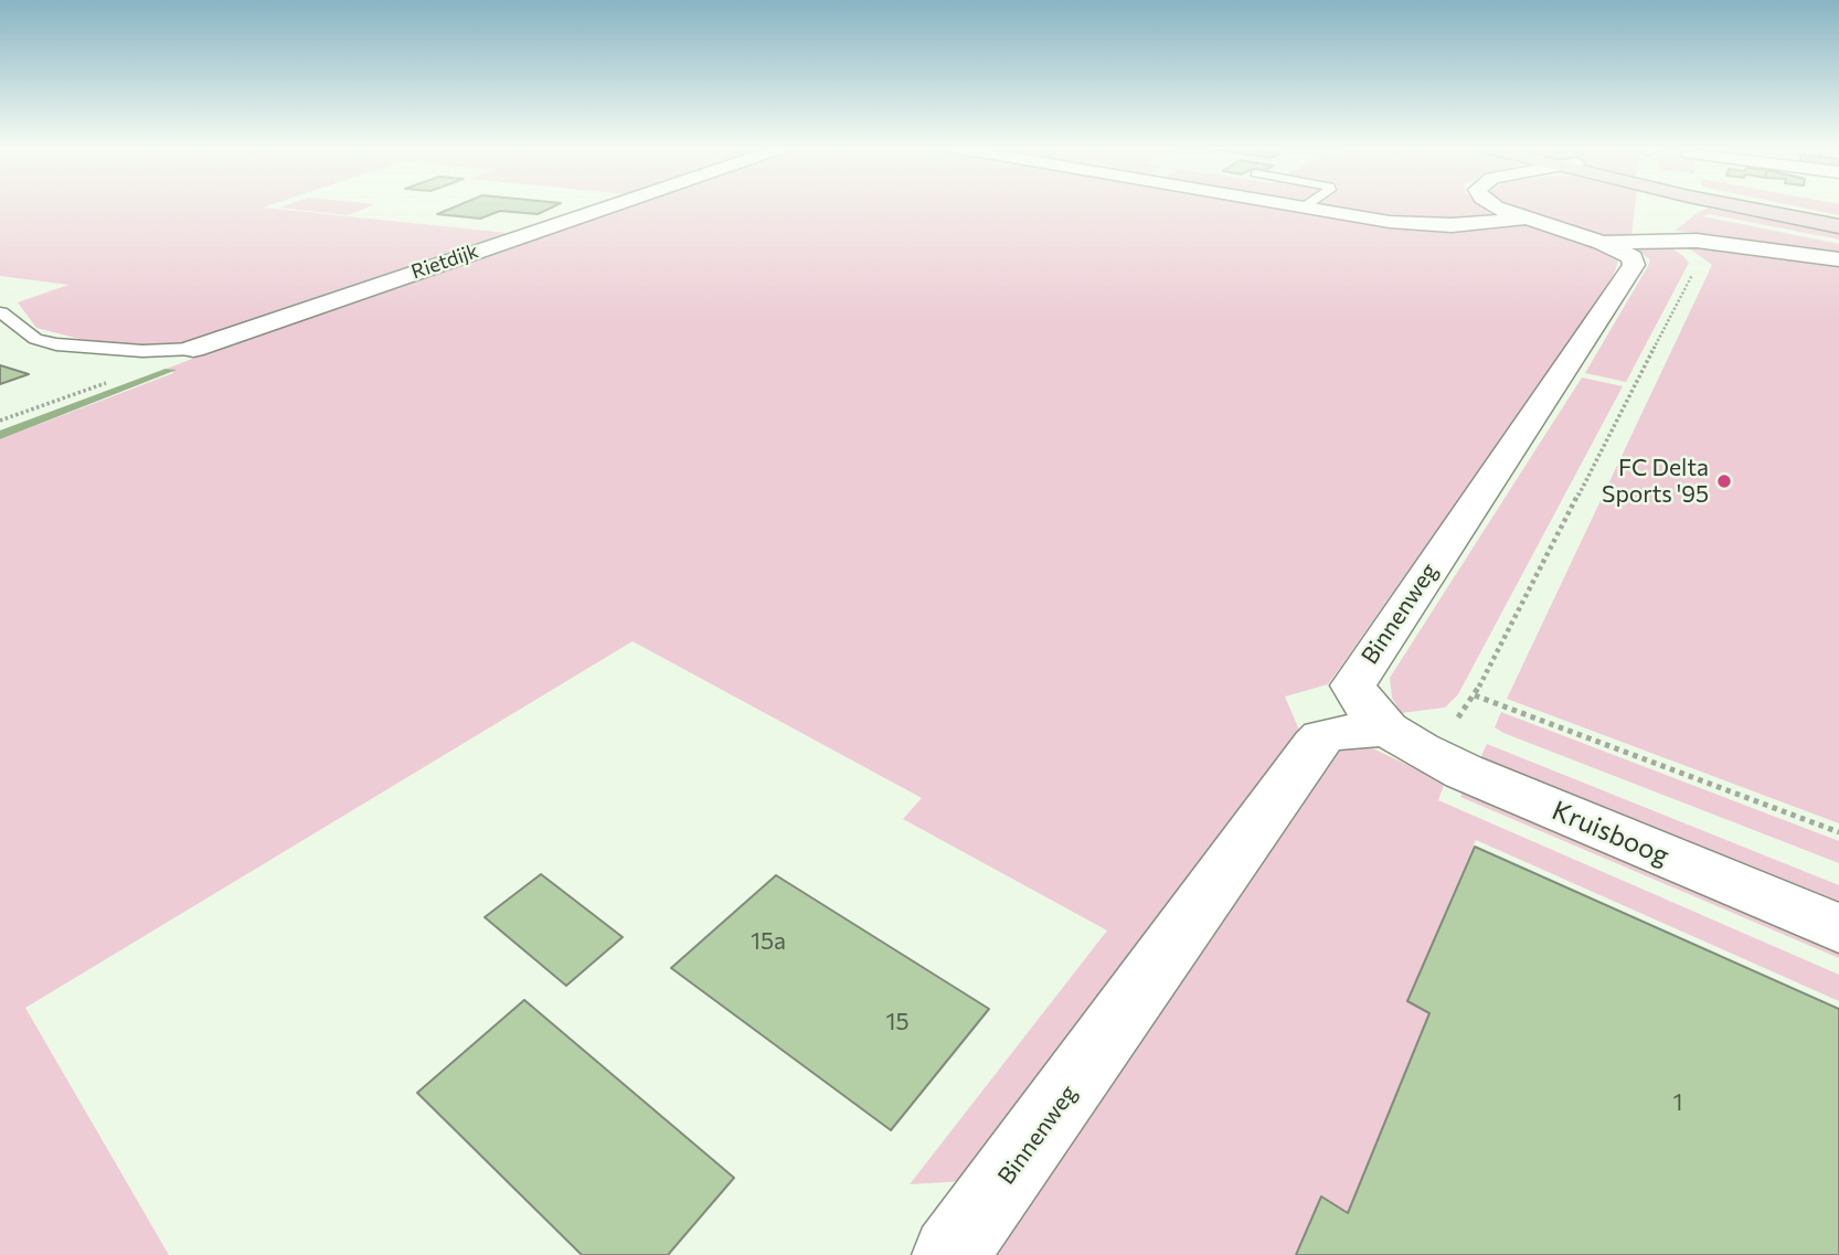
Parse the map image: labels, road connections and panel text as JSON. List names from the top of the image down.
{
  "streets": {
    "street": ["Rietdijk", "Binnenweg", "Kruisboog"]
  },
  "crossings": [
    ["Binnenweg", "Kruisboog"]
  ],
  "places": ["FC Delta Sports '95"],
  "house_numbers": ["15a", "15", "1"]
}
